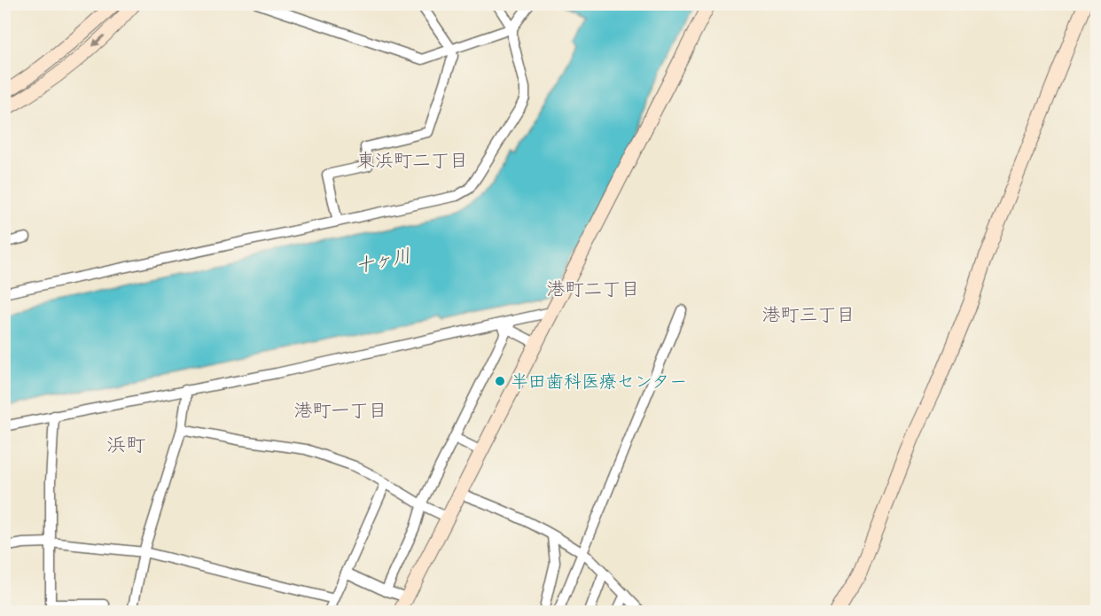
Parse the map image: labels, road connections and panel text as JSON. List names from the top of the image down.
{
  "districts": [
    "東浜町二丁目",
    "港町二丁目",
    "港町三丁目",
    "港町一丁目",
    "浜町"
  ],
  "water": ["十ヶ川"],
  "places": ["半田歯科医療センター"]
}
